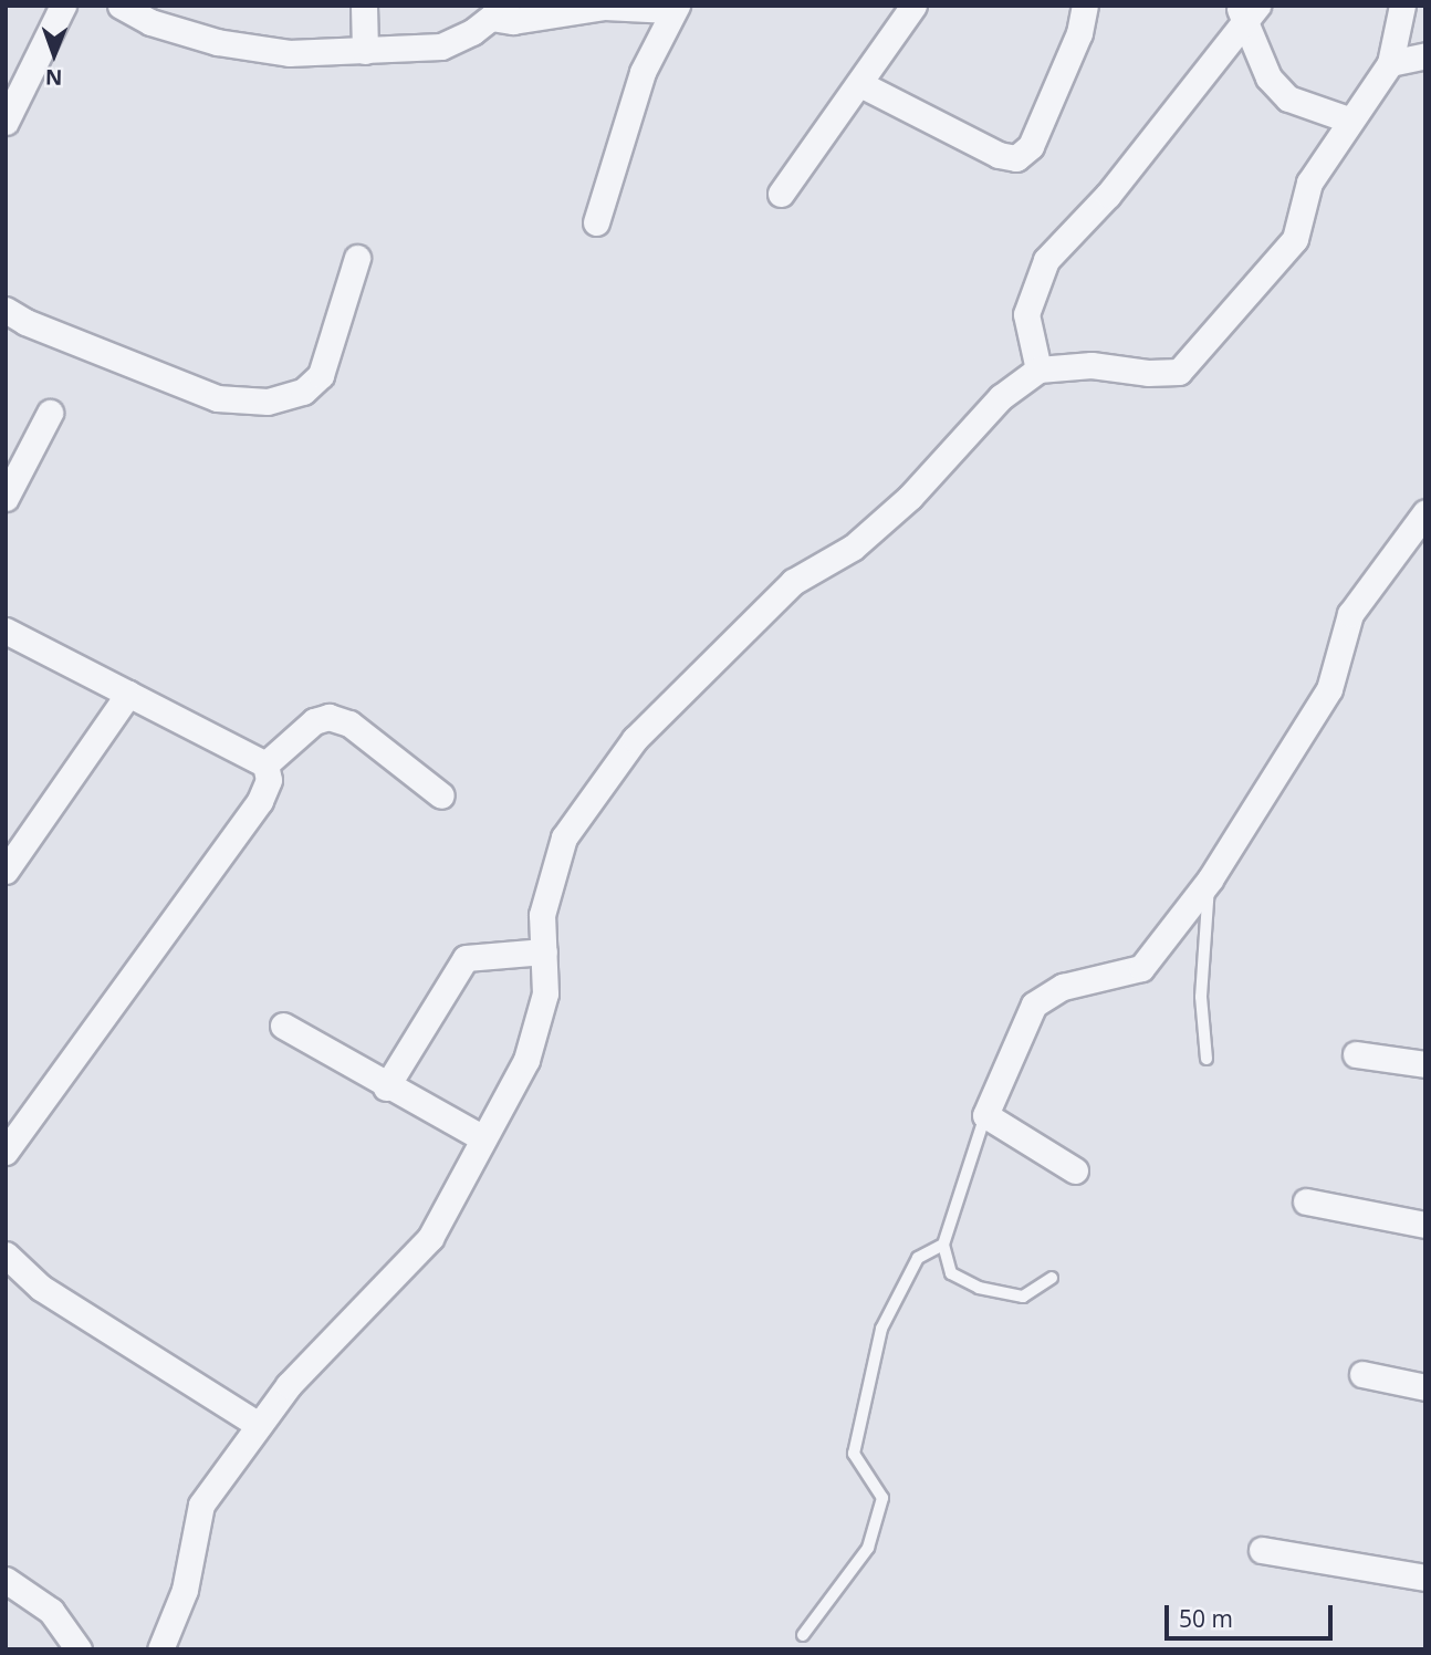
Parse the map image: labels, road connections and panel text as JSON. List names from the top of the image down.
{
  "scale_bar": "50 m",
  "north": "bottom"
}
